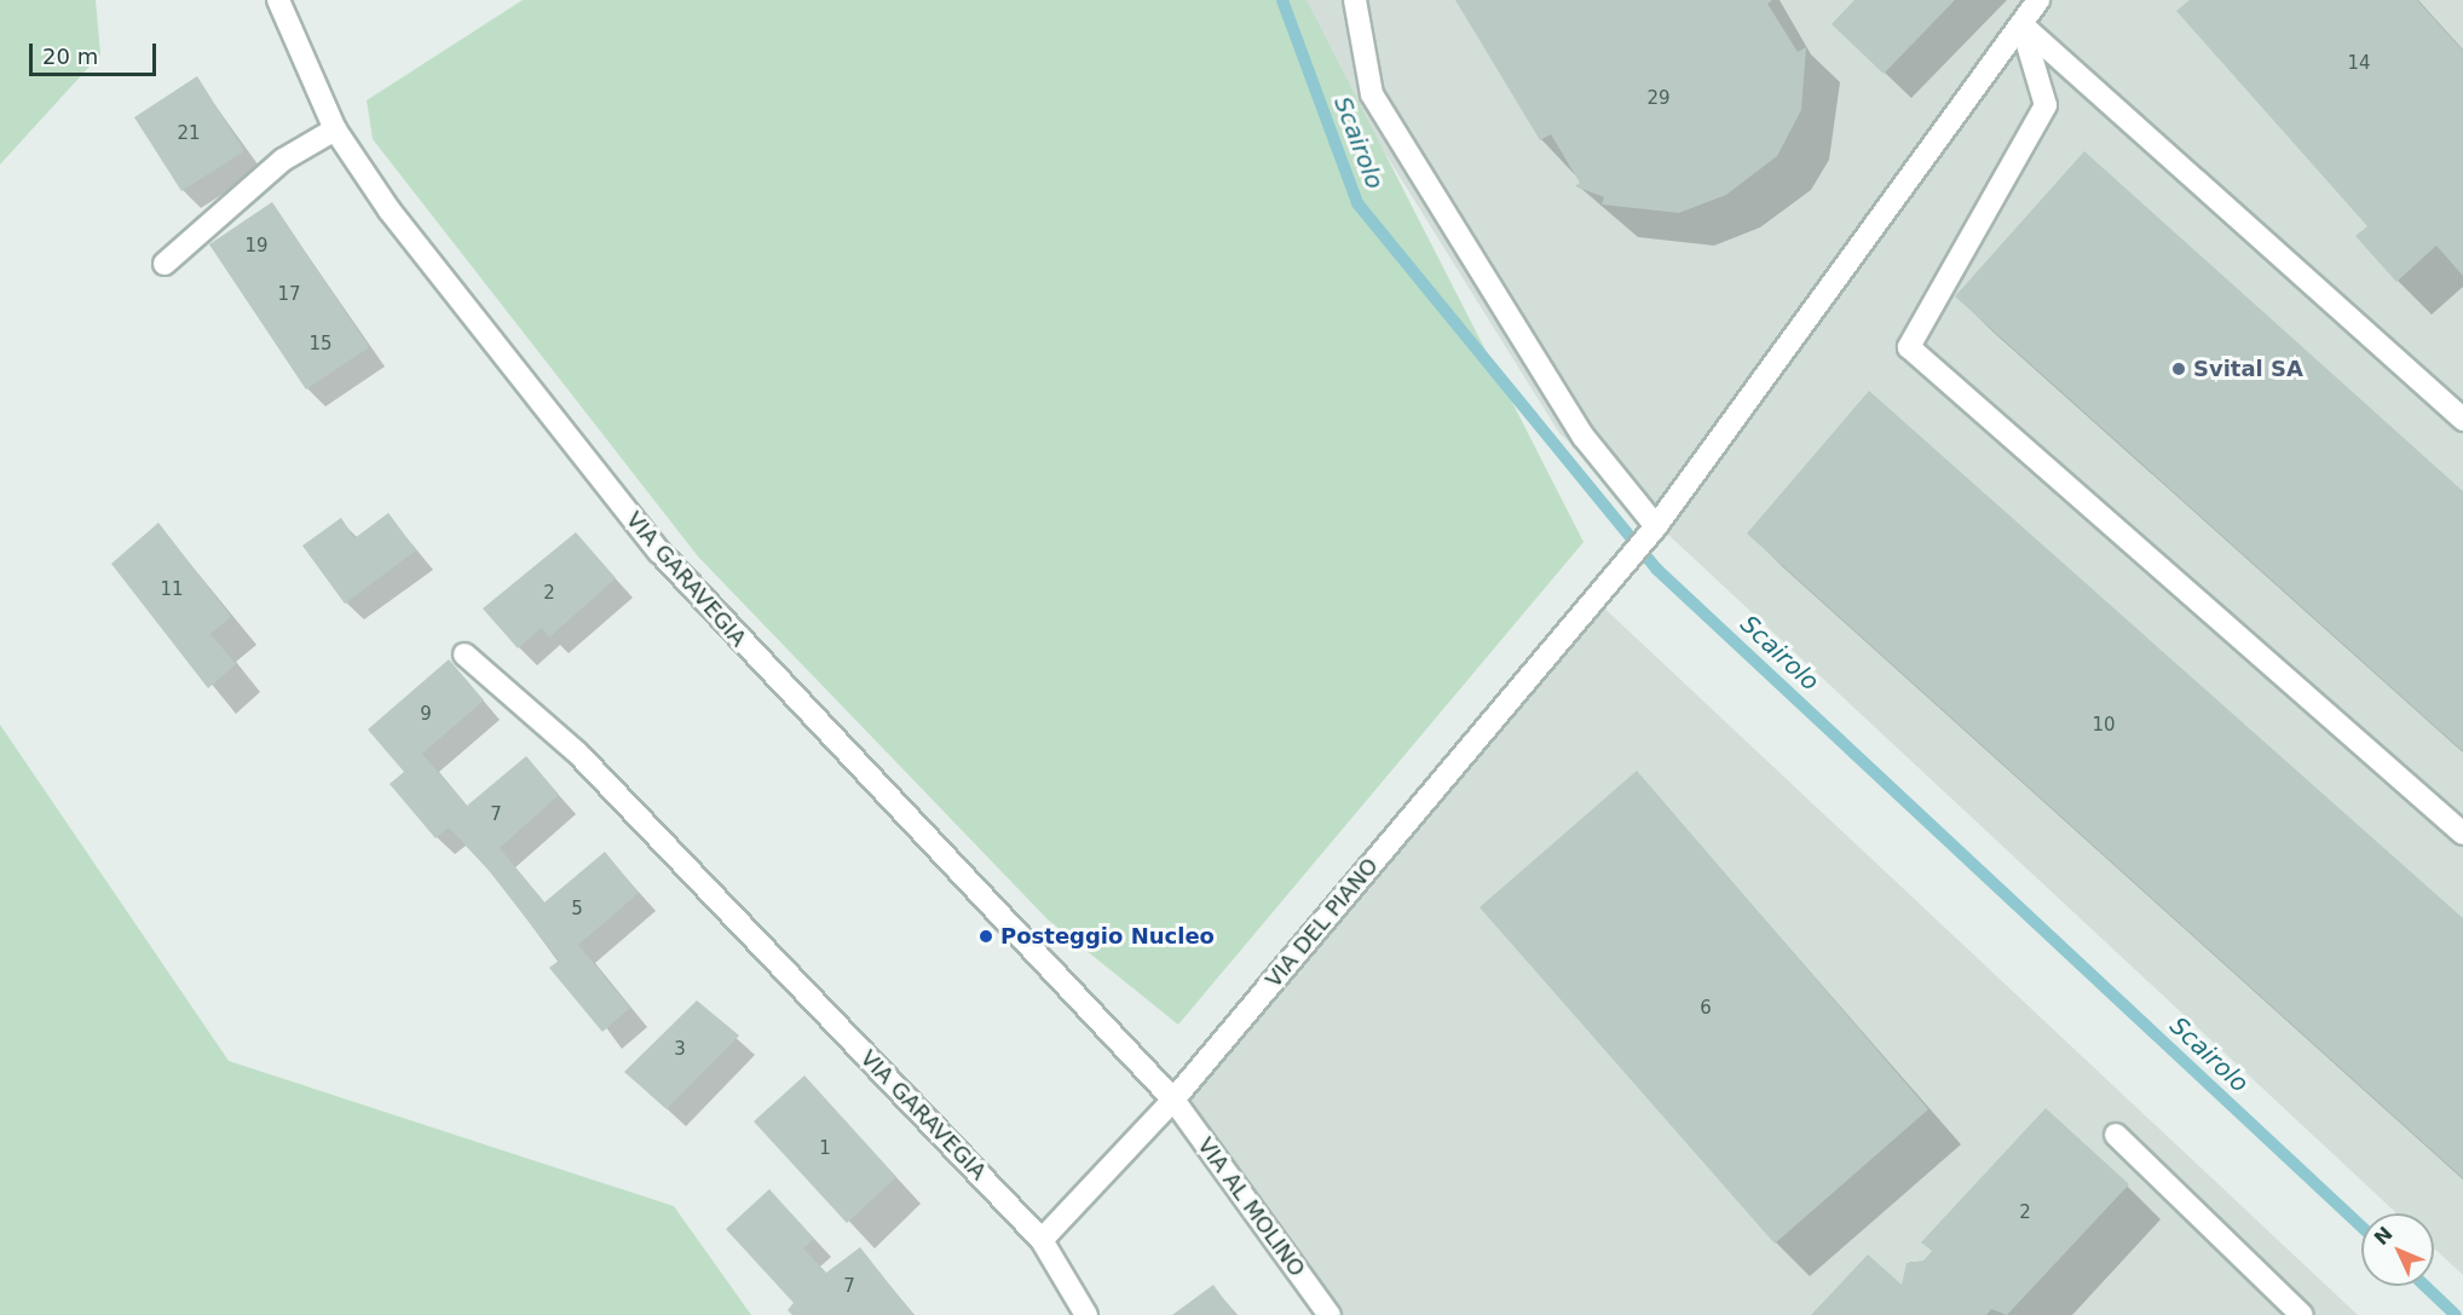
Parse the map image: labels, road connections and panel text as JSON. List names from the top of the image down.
{
  "streets": {
    "street": ["VIA GARAVEGIA", "VIA DEL PIANO", "VIA AL MOLINO"]
  },
  "crossings": [
    ["VIA GARAVEGIA", "VIA DEL PIANO"],
    ["VIA GARAVEGIA", "VIA AL MOLINO"],
    ["VIA DEL PIANO", "VIA AL MOLINO"]
  ],
  "water": ["Scairolo"],
  "places": ["Svital SA", "Posteggio Nucleo"],
  "house_numbers": [
    "14",
    "29",
    "21",
    "19",
    "17",
    "15",
    "11",
    "2",
    "9",
    "10",
    "7",
    "5",
    "6",
    "3",
    "1",
    "2",
    "7"
  ],
  "scale_bar": "20 m",
  "north": "top left"
}
